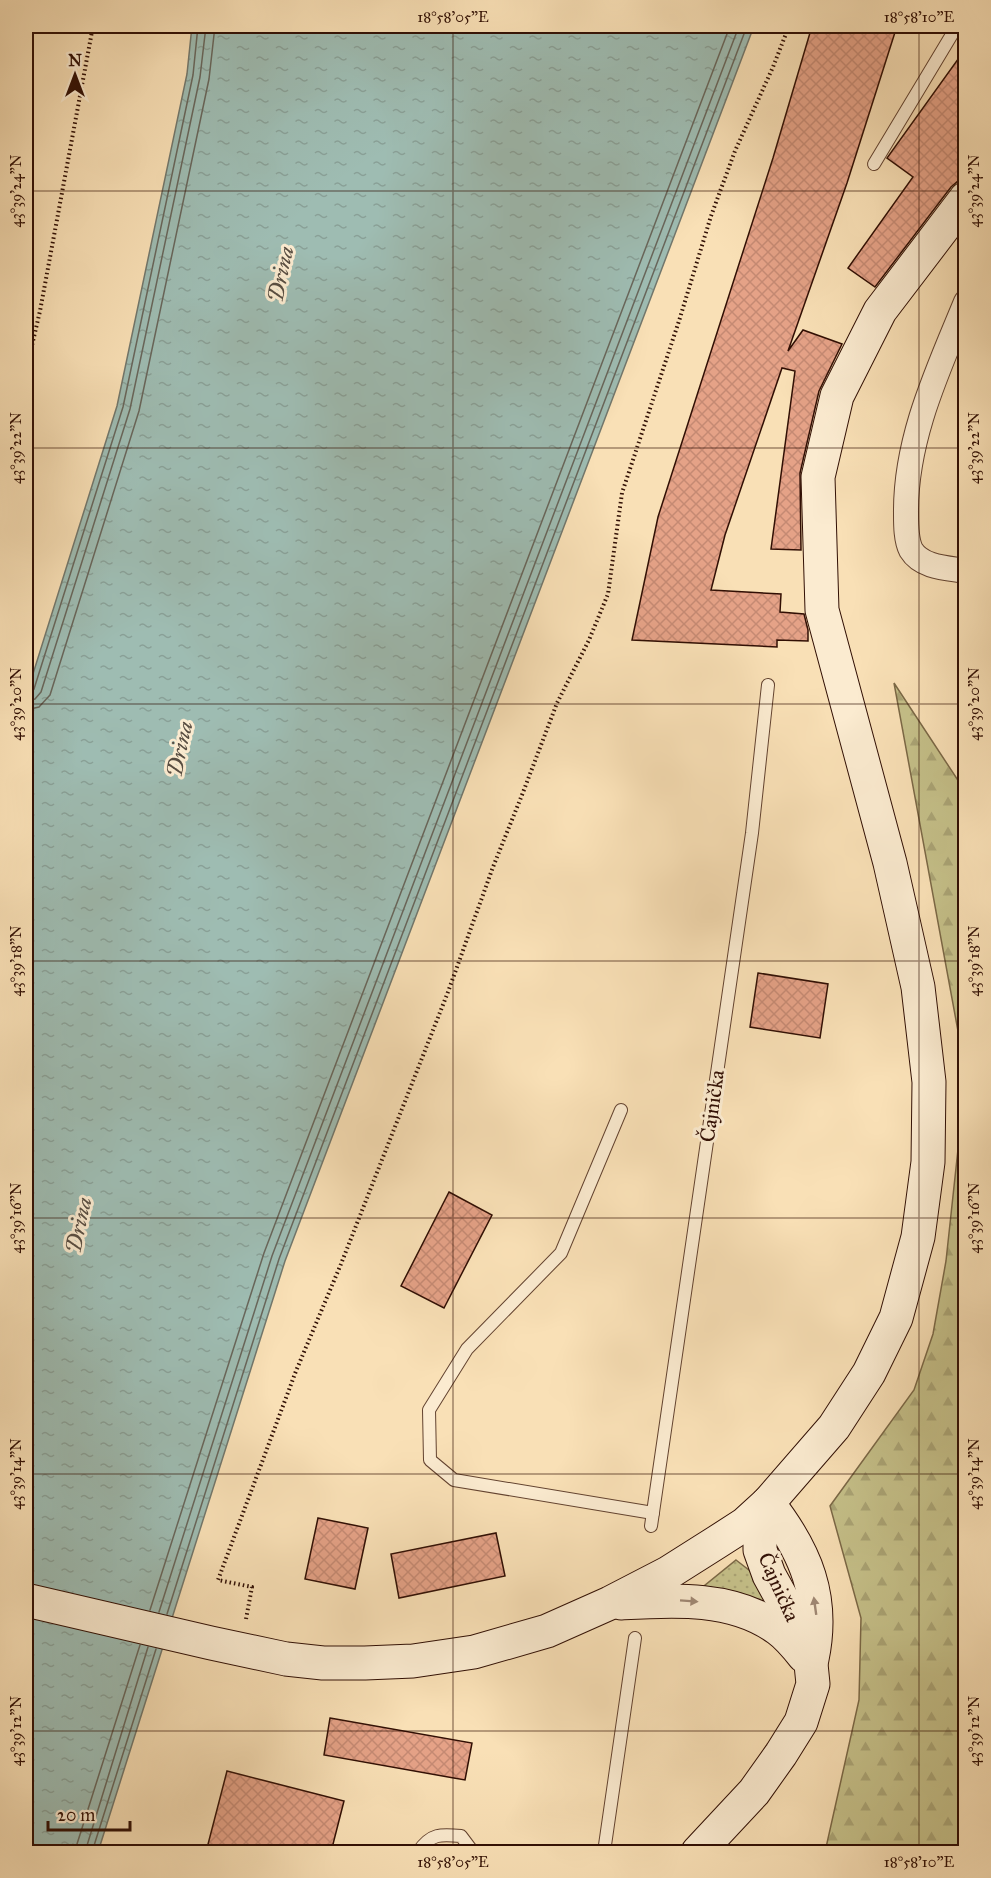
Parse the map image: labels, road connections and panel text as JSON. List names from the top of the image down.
{
  "streets": {
    "main road": ["Čajnička"]
  },
  "water": ["Drina"],
  "scale_bar": "20 m",
  "north": "top",
  "coordinates": [
    "18°58'05\"E",
    "18°58'10\"E",
    "43°39'24\"N",
    "43°39'22\"N",
    "43°39'20\"N",
    "43°39'18\"N",
    "43°39'16\"N",
    "43°39'14\"N",
    "43°39'12\"N"
  ]
}
